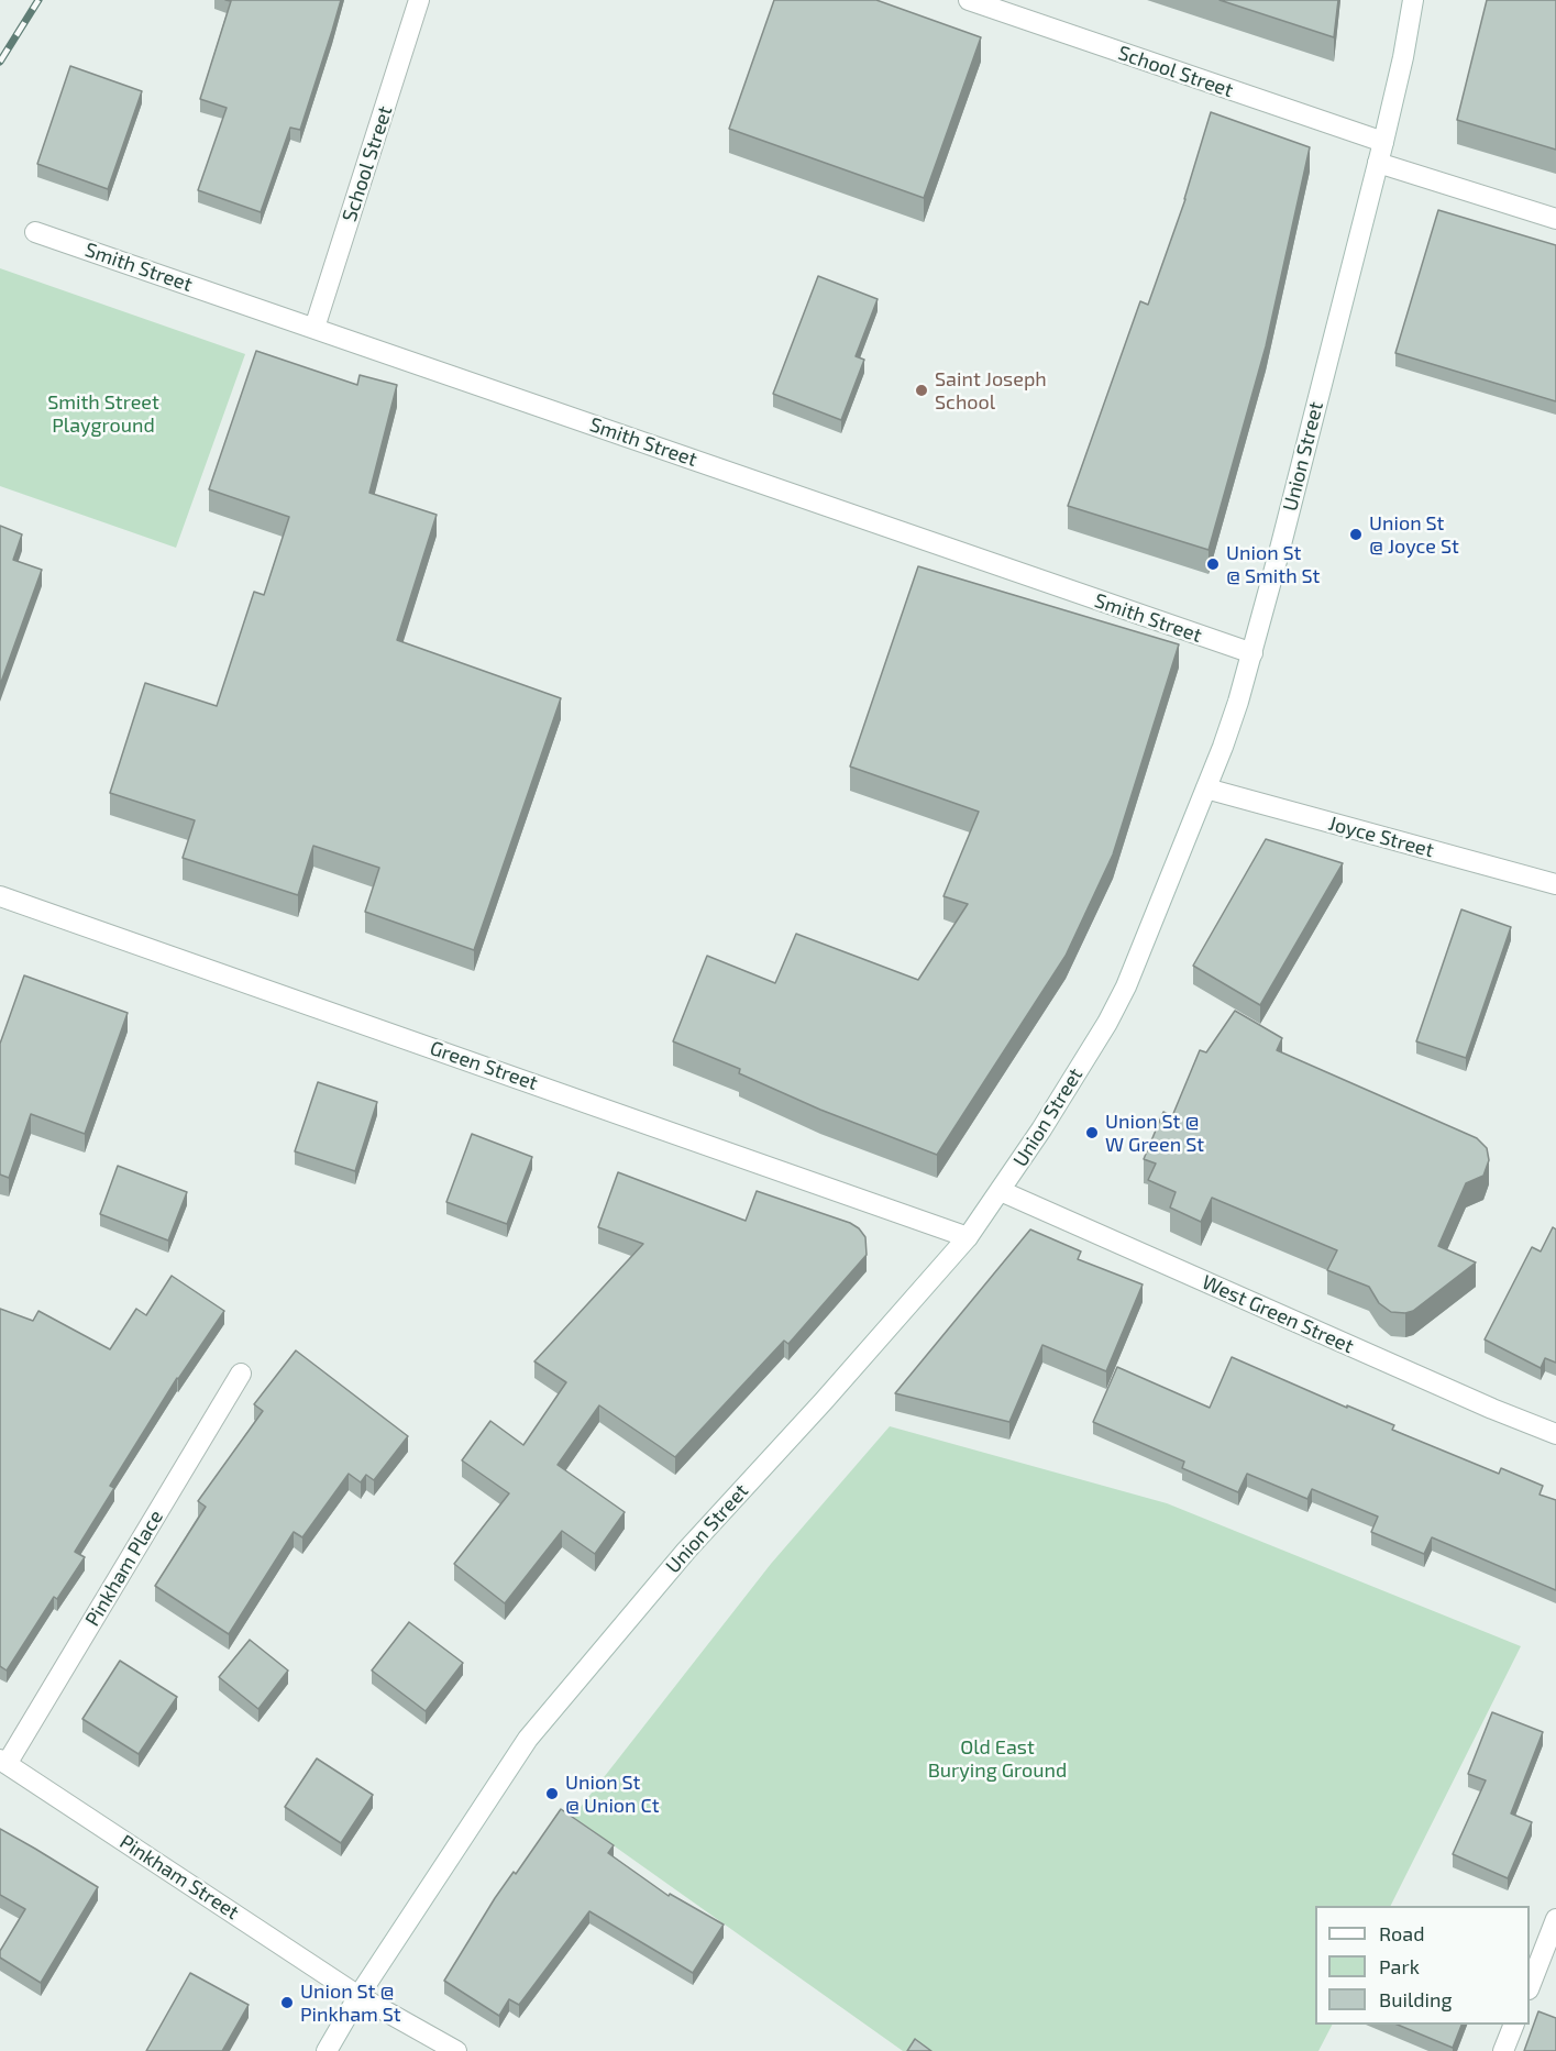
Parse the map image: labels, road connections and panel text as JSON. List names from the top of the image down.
{
  "streets": {
    "street": [
      "School Street",
      "Smith Street",
      "Union Street",
      "Joyce Street",
      "Green Street",
      "West Green Street",
      "Pinkham Place",
      "Pinkham Street"
    ]
  },
  "crossings": [
    ["School Street", "Smith Street"],
    ["School Street", "Union Street"],
    ["Smith Street", "Union Street"],
    ["Union Street", "Joyce Street"],
    ["Union Street", "Green Street"],
    ["Union Street", "West Green Street"],
    ["Union Street", "Pinkham Street"],
    ["Pinkham Place", "Pinkham Street"]
  ],
  "parks": ["Smith Street Playground", "Old East Burying Ground"],
  "places": [
    "Saint Joseph School",
    "Union St @ Joyce St",
    "Union St @ Smith St",
    "Union St @ W Green St",
    "Union St @ Union Ct",
    "Union St @ Pinkham St"
  ],
  "legend": ["Road", "Park", "Building"]
}
